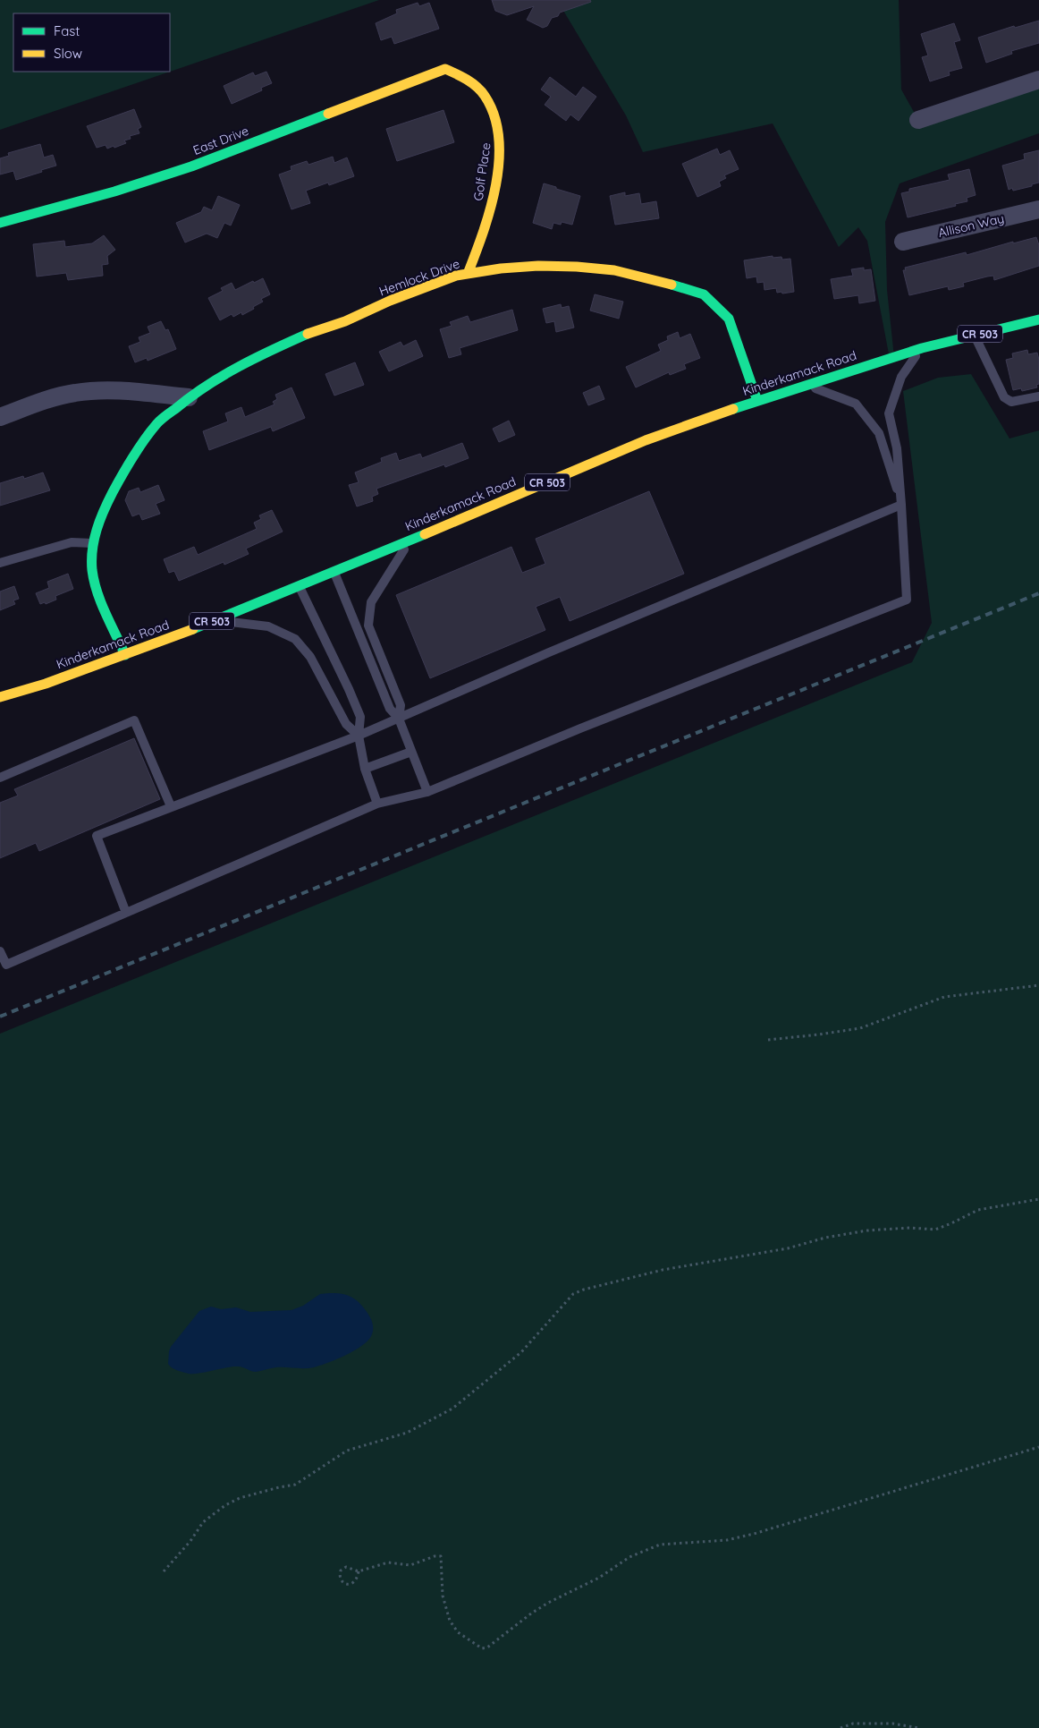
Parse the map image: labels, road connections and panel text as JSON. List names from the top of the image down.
{
  "streets": {
    "street": [
      "East Drive",
      "Golf Place",
      "Allison Way",
      "Hemlock Drive",
      "CR 503",
      "Kinderkamack Road"
    ]
  },
  "crossings": [
    ["East Drive", "Golf Place"],
    ["Golf Place", "Hemlock Drive"],
    ["Hemlock Drive", "Kinderkamack Road"]
  ],
  "legend": ["Fast", "Slow"]
}
